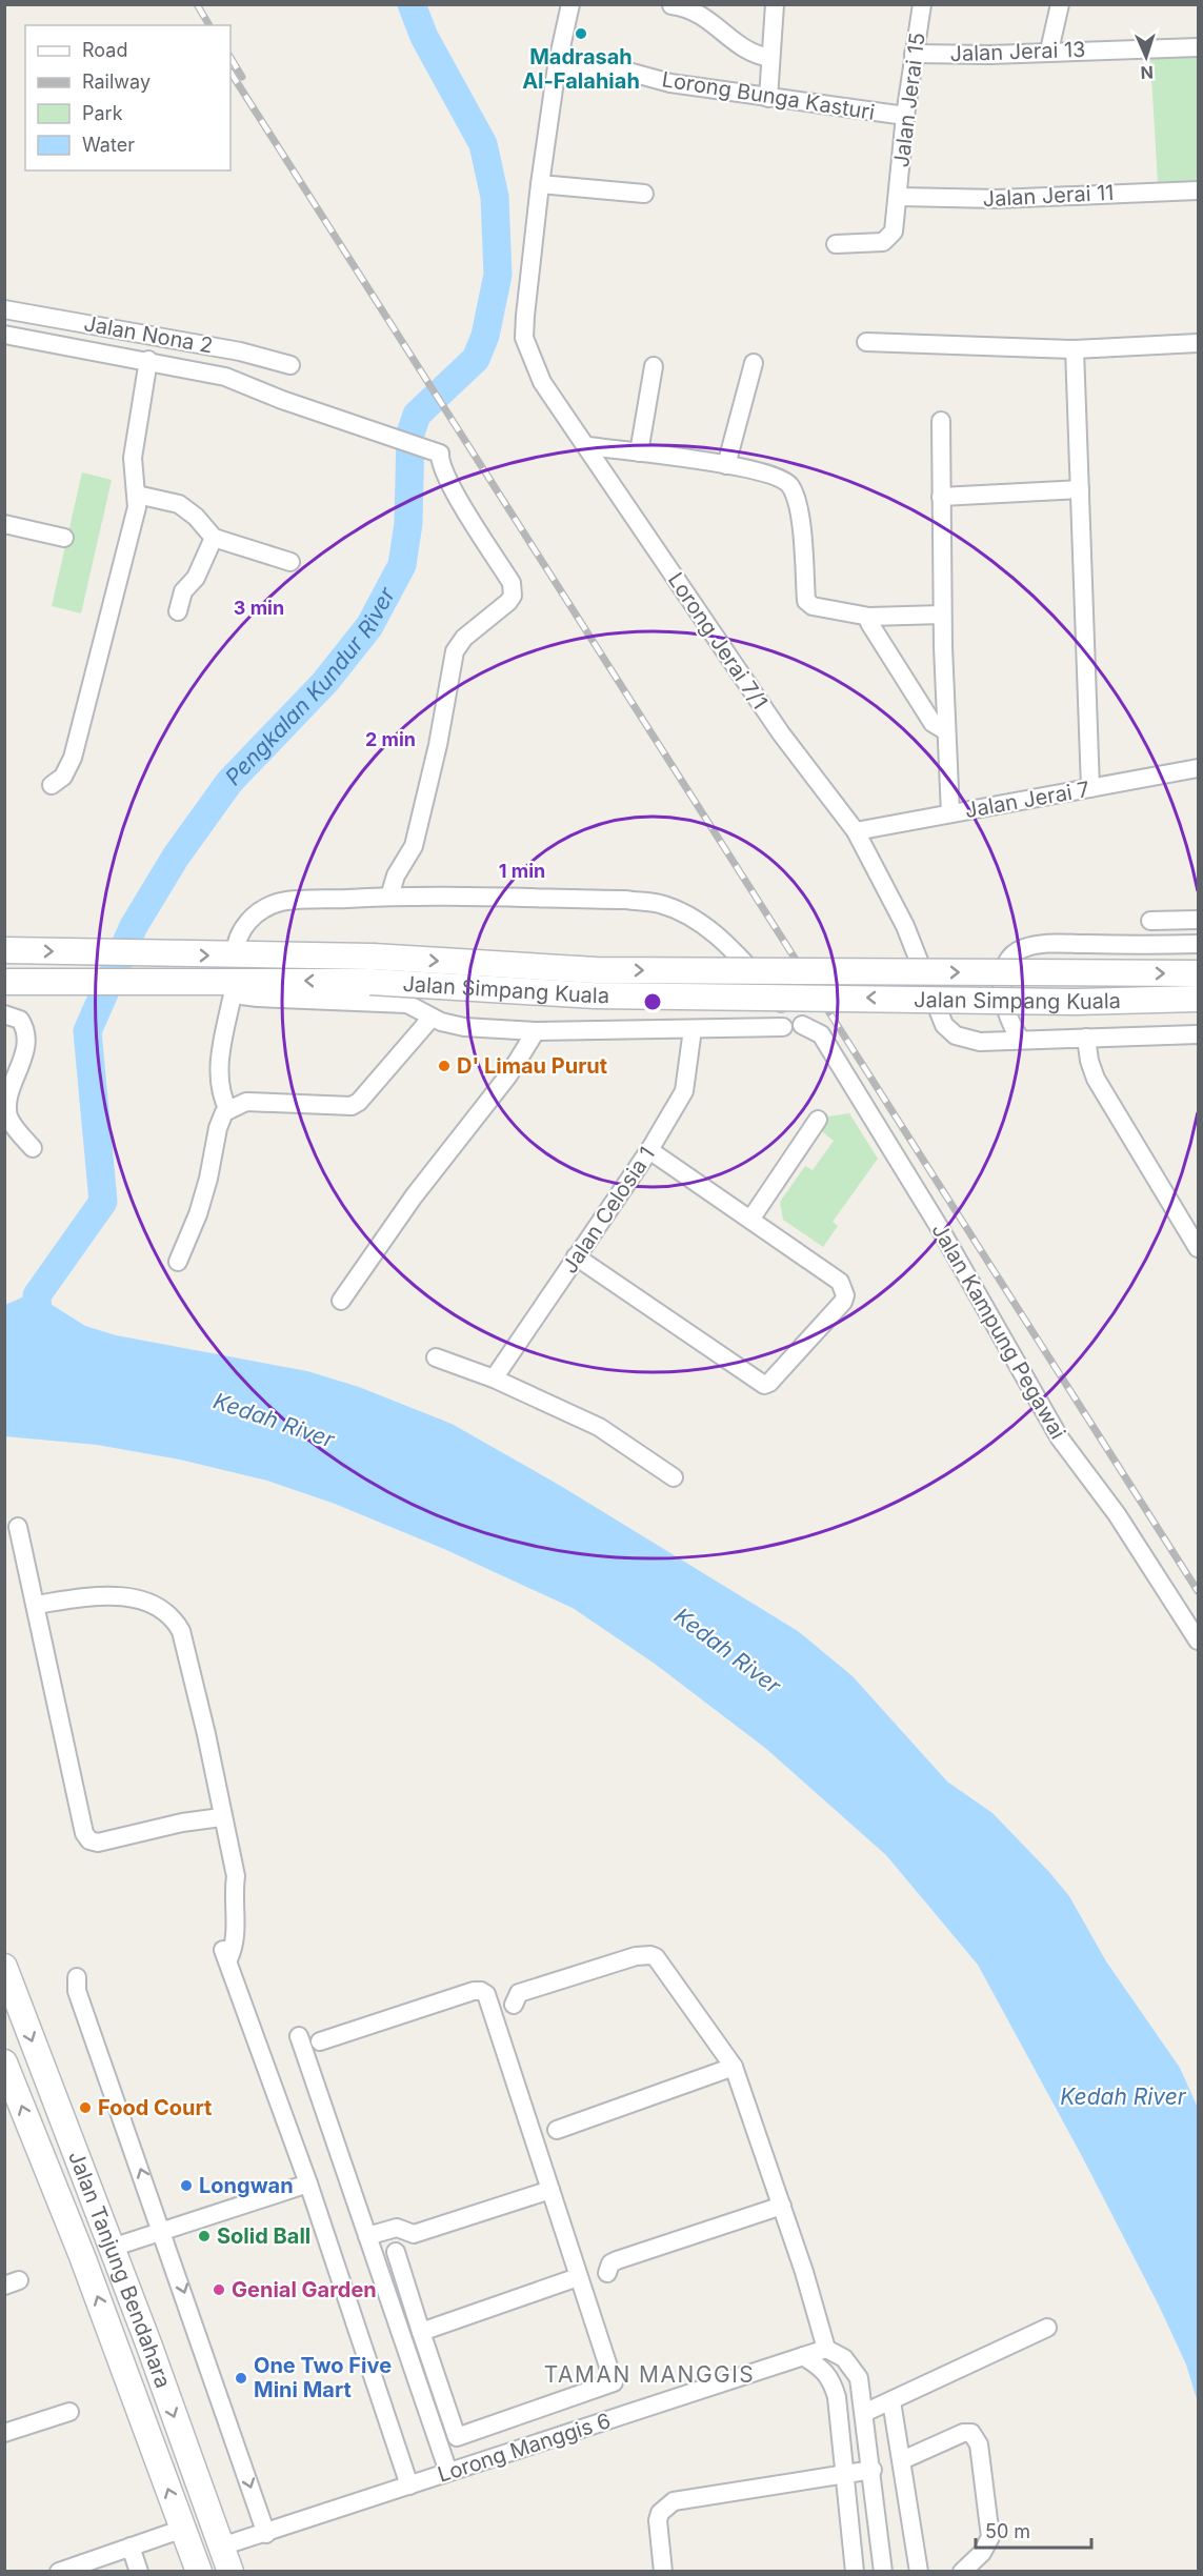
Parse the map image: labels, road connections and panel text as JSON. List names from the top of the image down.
{
  "streets": {
    "main road": ["Jalan Simpang Kuala", "Jalan Tanjung Bendahara"],
    "street": [
      "Jalan Jerai 13",
      "Lorong Bunga Kasturi",
      "Jalan Jerai 15",
      "Jalan Jerai 11",
      "Jalan Nona 2",
      "Lorong Jerai 7/1",
      "Jalan Jerai 7",
      "Jalan Celosia 1",
      "Jalan Kampung Pegawai",
      "Lorong Manggis 6"
    ]
  },
  "crossings": [
    ["Jalan Jerai 13", "Jalan Jerai 15"],
    ["Lorong Bunga Kasturi", "Jalan Jerai 15"],
    ["Lorong Bunga Kasturi", "Lorong Jerai 7/1"],
    ["Jalan Jerai 15", "Jalan Jerai 11"],
    ["Lorong Jerai 7/1", "Jalan Jerai 7"],
    ["Jalan Tanjung Bendahara", "Lorong Manggis 6"]
  ],
  "districts": ["TAMAN MANGGIS"],
  "water": ["Pengkalan Kundur River", "Kedah River"],
  "places": [
    "Madrasah Al-Falahiah",
    "D' Limau Purut",
    "Food Court",
    "Longwan",
    "Solid Ball",
    "Genial Garden",
    "One Two Five Mini Mart"
  ],
  "legend": [
    "Road",
    "Railway",
    "Park",
    "Water"
  ],
  "scale_bar": "50 m",
  "north": "bottom",
  "rings": ["3 min", "2 min", "1 min"]
}
